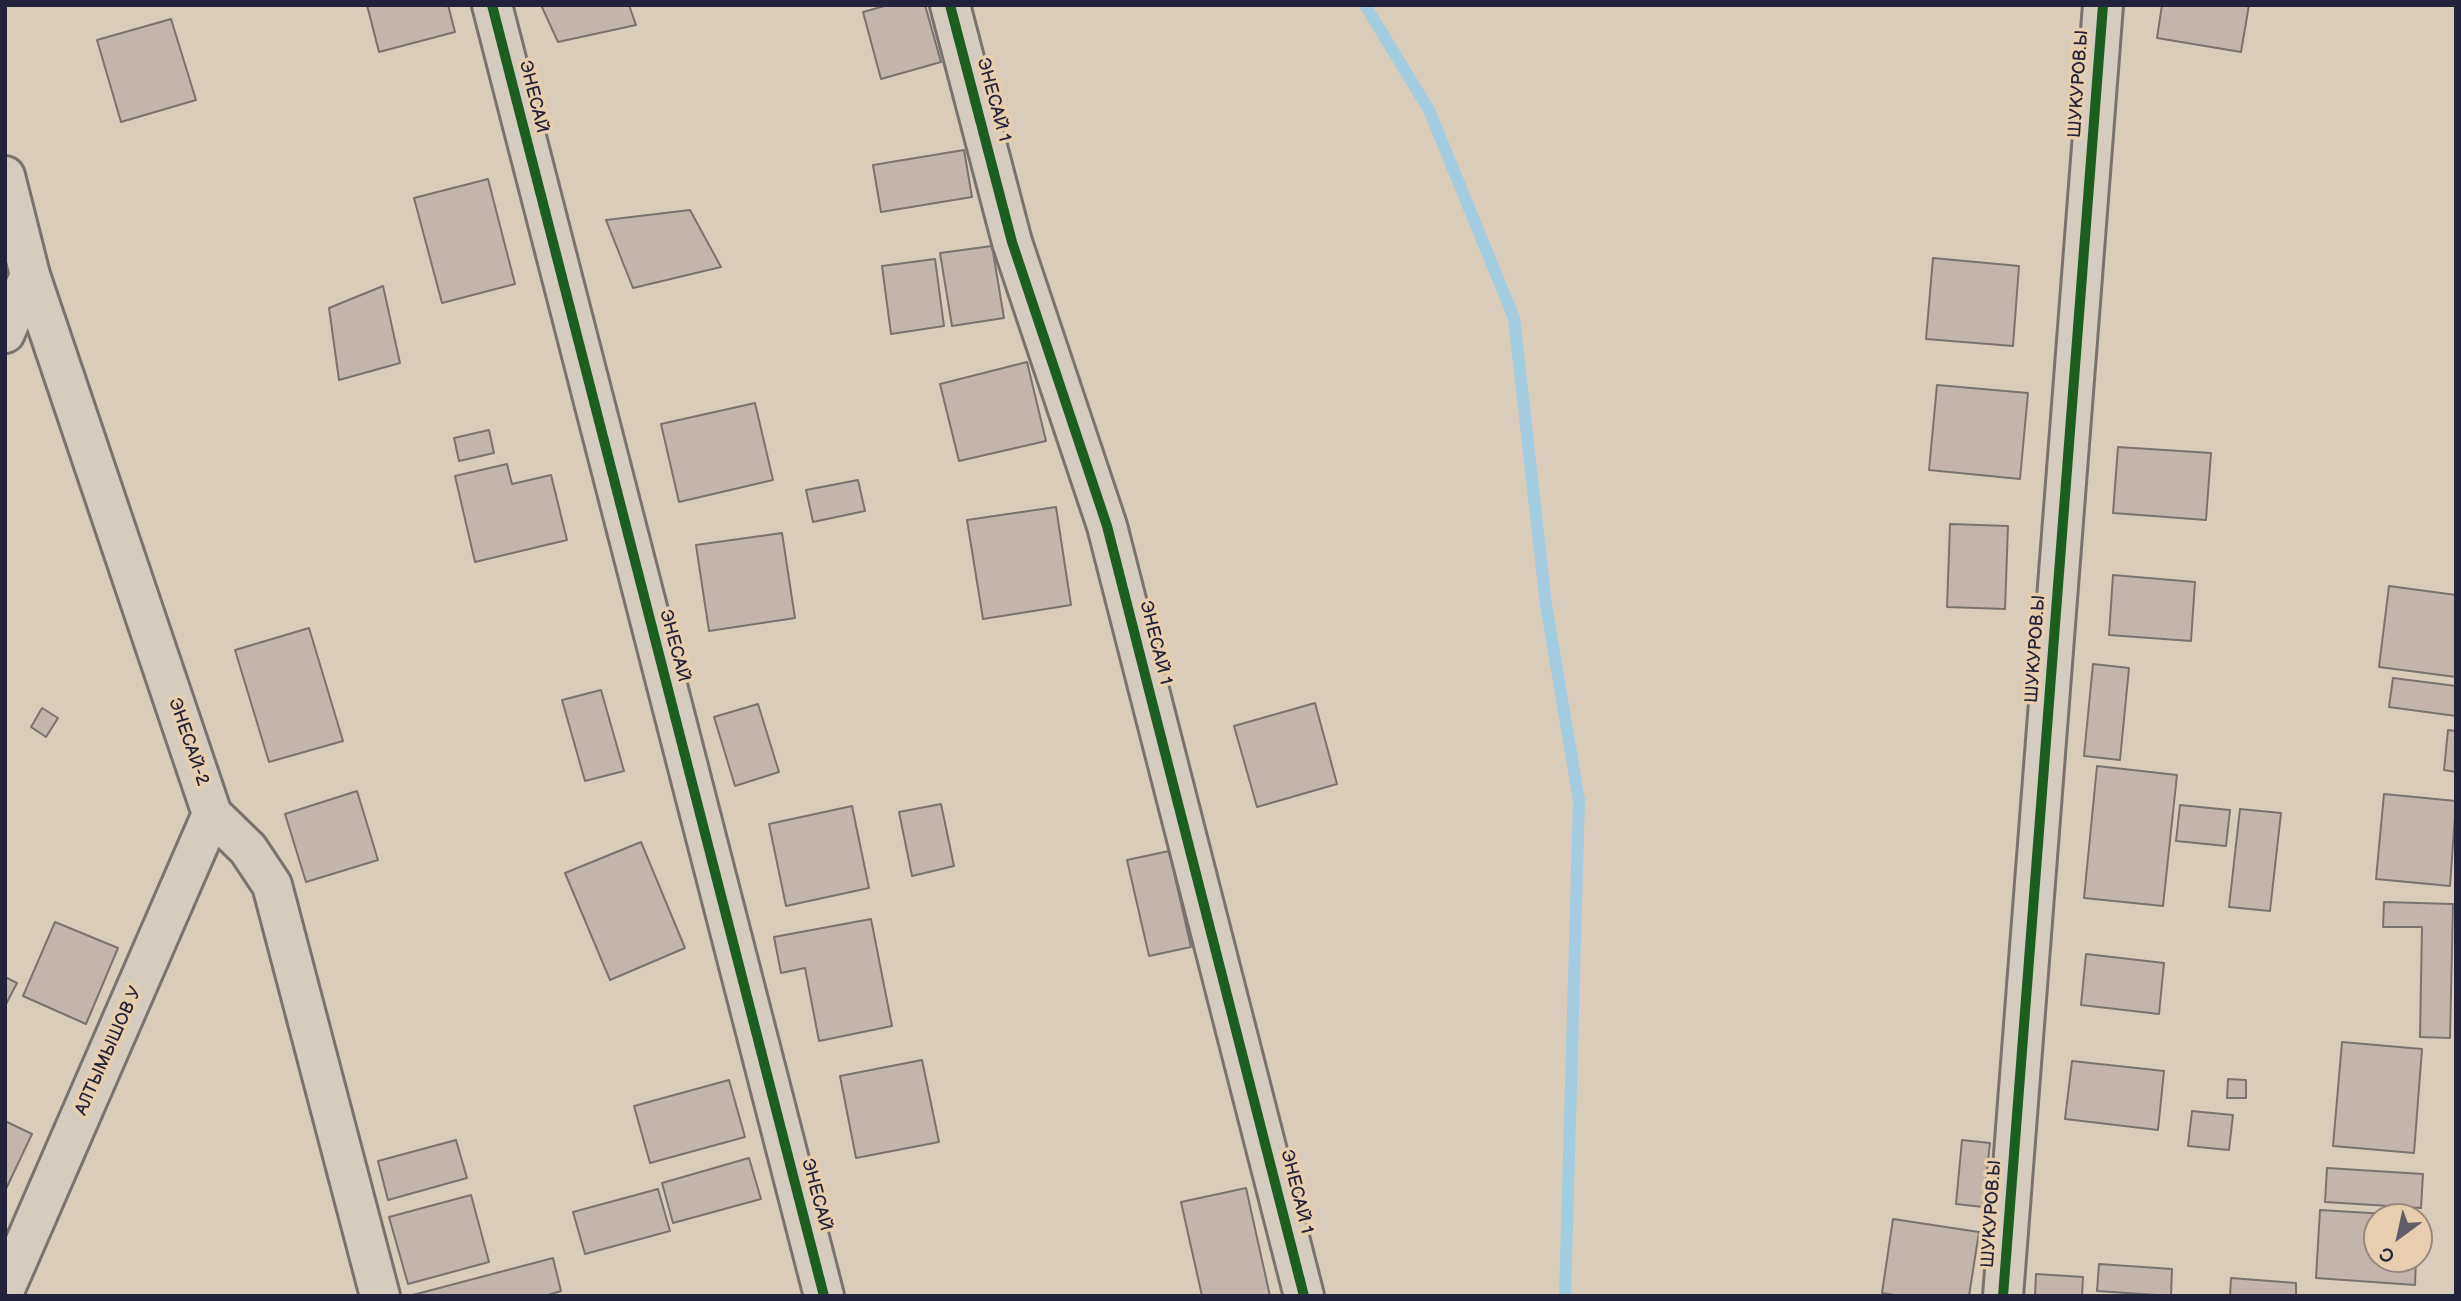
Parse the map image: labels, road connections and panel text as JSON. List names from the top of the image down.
{
  "streets": {
    "street": [
      "ШУКУРОВ.Ы",
      "ЭНЕСАЙ",
      "ЭНЕСАЙ 1",
      "ЭНЕСАЙ-2",
      "АЛТЫМЫШОВ У"
    ]
  },
  "crossings": [
    ["ЭНЕСАЙ-2", "АЛТЫМЫШОВ У"]
  ],
  "north": "bottom left"
}
